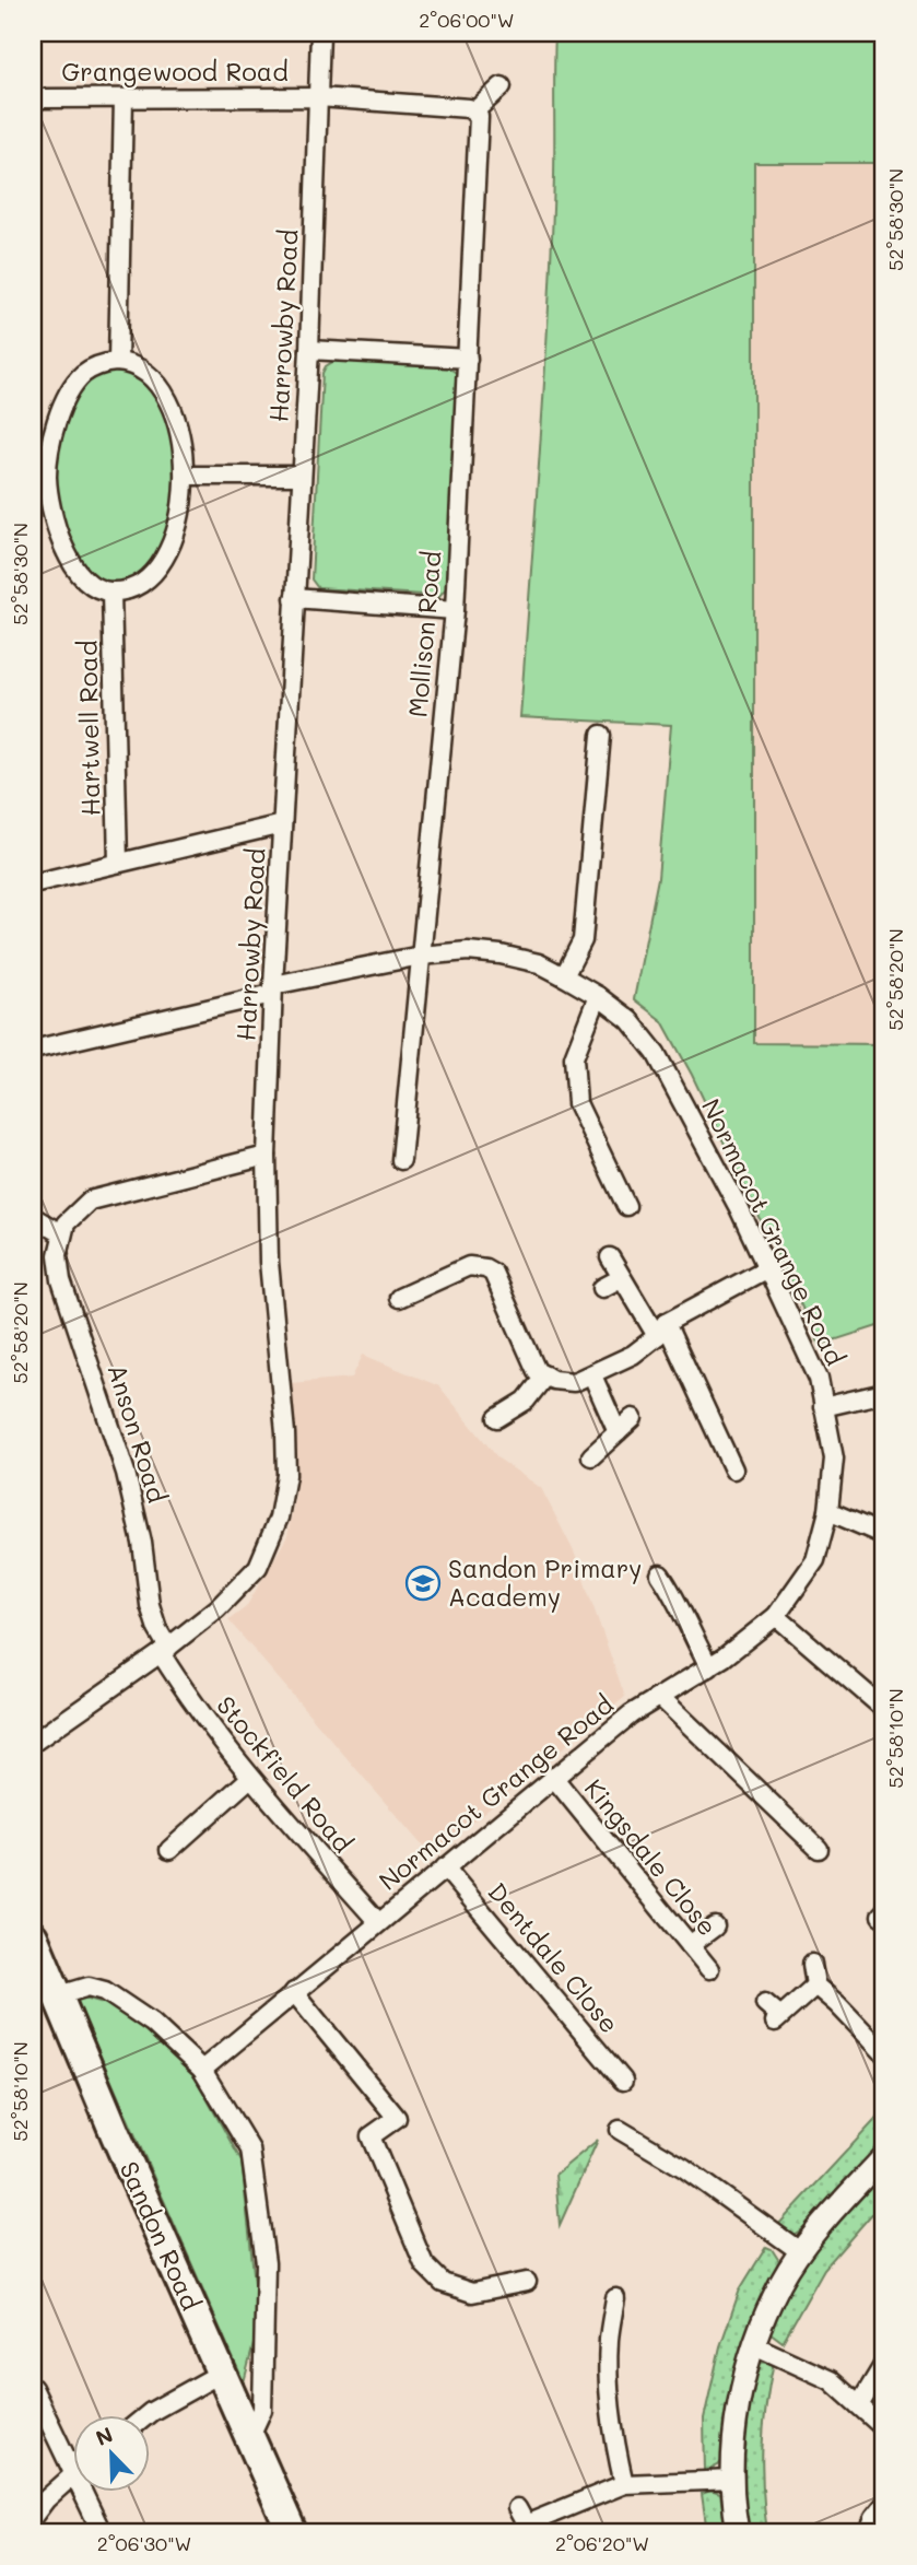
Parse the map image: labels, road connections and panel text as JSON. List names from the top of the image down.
{
  "streets": {
    "highway": ["Sandon Road"],
    "street": [
      "Grangewood Road",
      "Harrowby Road",
      "Mollison Road",
      "Hartwell Road",
      "Normacot Grange Road",
      "Anson Road",
      "Stockfield Road",
      "Kingsdale Close",
      "Dentdale Close"
    ]
  },
  "crossings": [
    ["Grangewood Road", "Harrowby Road"],
    ["Harrowby Road", "Normacot Grange Road"],
    ["Harrowby Road", "Anson Road"],
    ["Harrowby Road", "Stockfield Road"],
    ["Mollison Road", "Normacot Grange Road"],
    ["Normacot Grange Road", "Stockfield Road"],
    ["Normacot Grange Road", "Kingsdale Close"],
    ["Normacot Grange Road", "Dentdale Close"],
    ["Anson Road", "Stockfield Road"]
  ],
  "places": {
    "school or university": ["Sandon Primary Academy"]
  },
  "north": "top left",
  "coordinates": [
    "2°06'00\"W",
    "52°58'30\"N",
    "52°58'20\"N",
    "52°58'10\"N",
    "2°06'30\"W",
    "2°06'20\"W"
  ]
}
